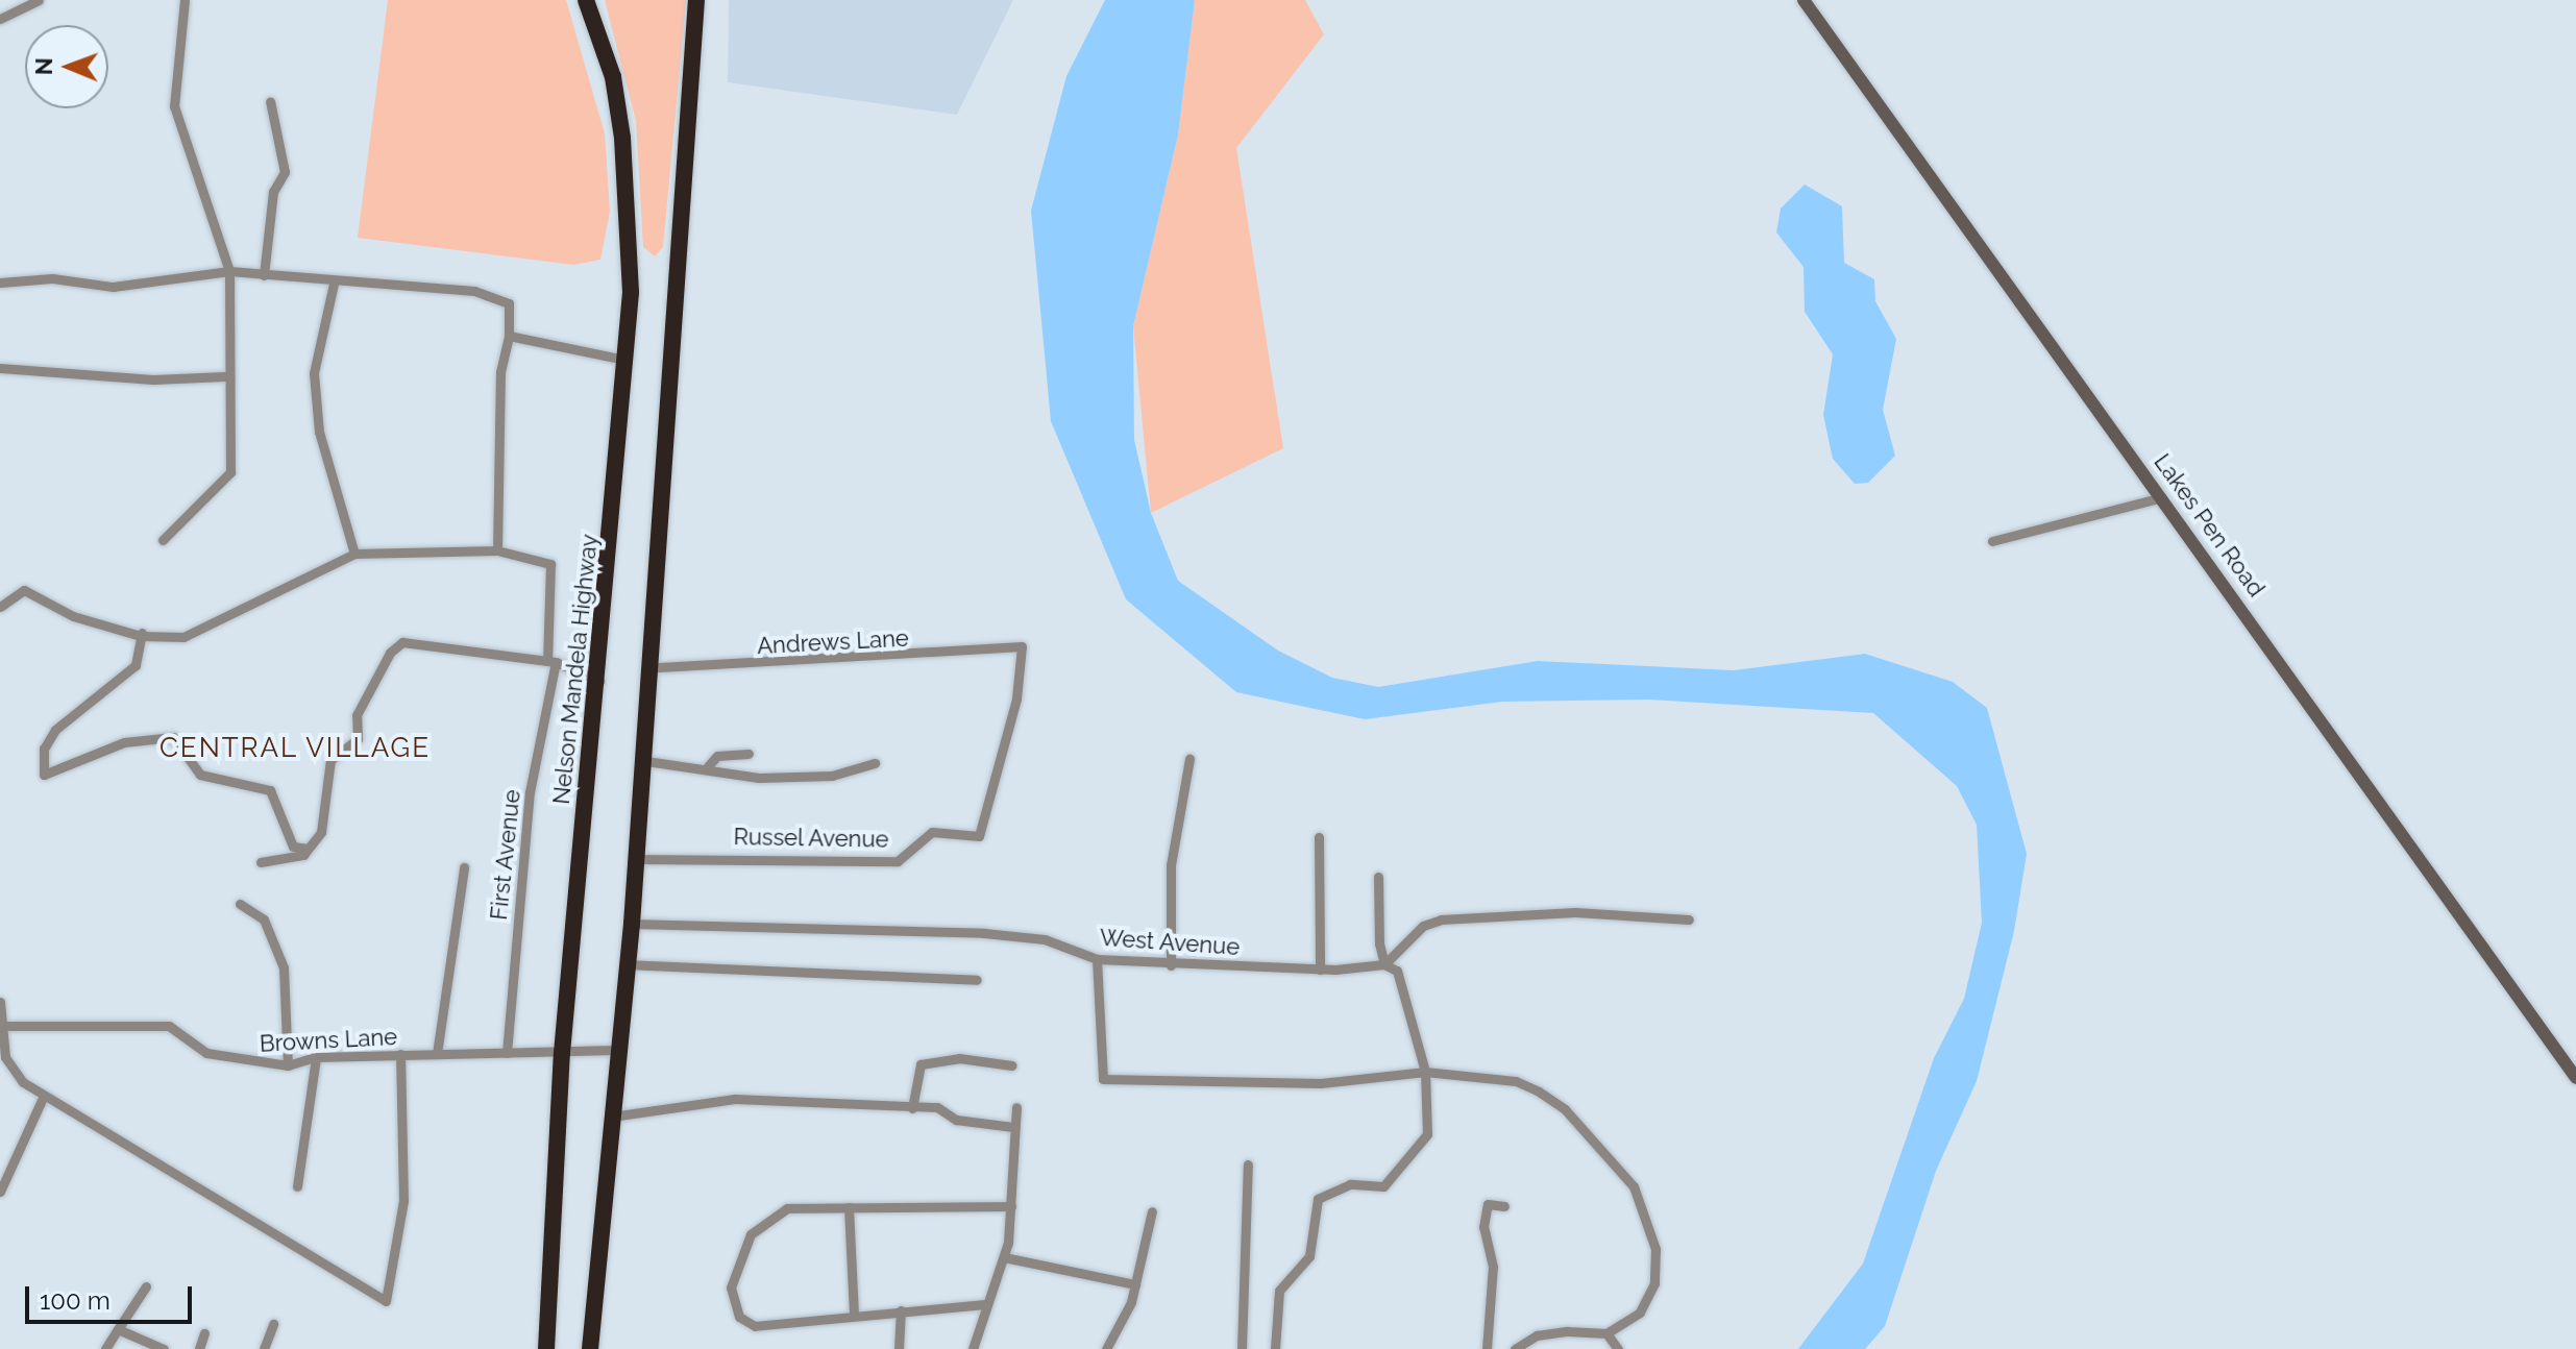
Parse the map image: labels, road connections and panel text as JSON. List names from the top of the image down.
{
  "streets": {
    "highway": ["Nelson Mandela Highway"],
    "street": [
      "Lakes Pen Road",
      "Andrews Lane",
      "Russel Avenue",
      "First Avenue",
      "West Avenue",
      "Browns Lane"
    ]
  },
  "crossings": [
    ["Andrews Lane", "Russel Avenue"],
    ["Nelson Mandela Highway", "Browns Lane"],
    ["First Avenue", "Browns Lane"]
  ],
  "districts": ["CENTRAL VILLAGE"],
  "scale_bar": "100 m",
  "north": "left"
}
